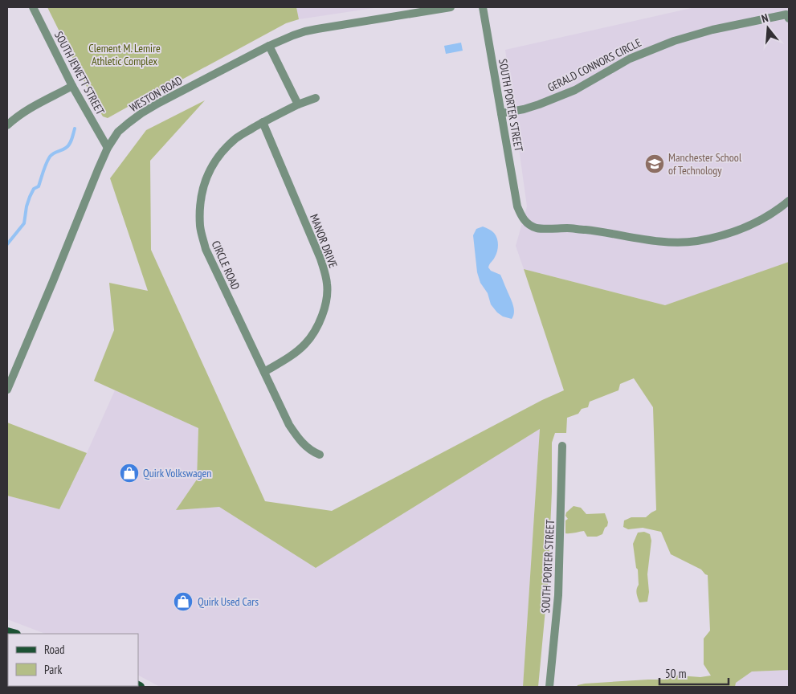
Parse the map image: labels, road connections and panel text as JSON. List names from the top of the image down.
{
  "streets": {
    "street": [
      "GERALD CONNORS CIRCLE",
      "SOUTH JEWETT STREET",
      "WESTON ROAD",
      "SOUTH PORTER STREET",
      "MANOR DRIVE",
      "CIRCLE ROAD"
    ]
  },
  "crossings": [
    ["GERALD CONNORS CIRCLE", "SOUTH PORTER STREET"],
    ["SOUTH JEWETT STREET", "WESTON ROAD"],
    ["MANOR DRIVE", "CIRCLE ROAD"]
  ],
  "parks": ["Clement M. Lemire Athletic Complex"],
  "places": {
    "school or university": ["Manchester School of Technology"],
    "shop": ["Quirk Volkswagen", "Quirk Used Cars"]
  },
  "legend": ["Road", "Park"],
  "scale_bar": "50 m",
  "north": "top"
}
